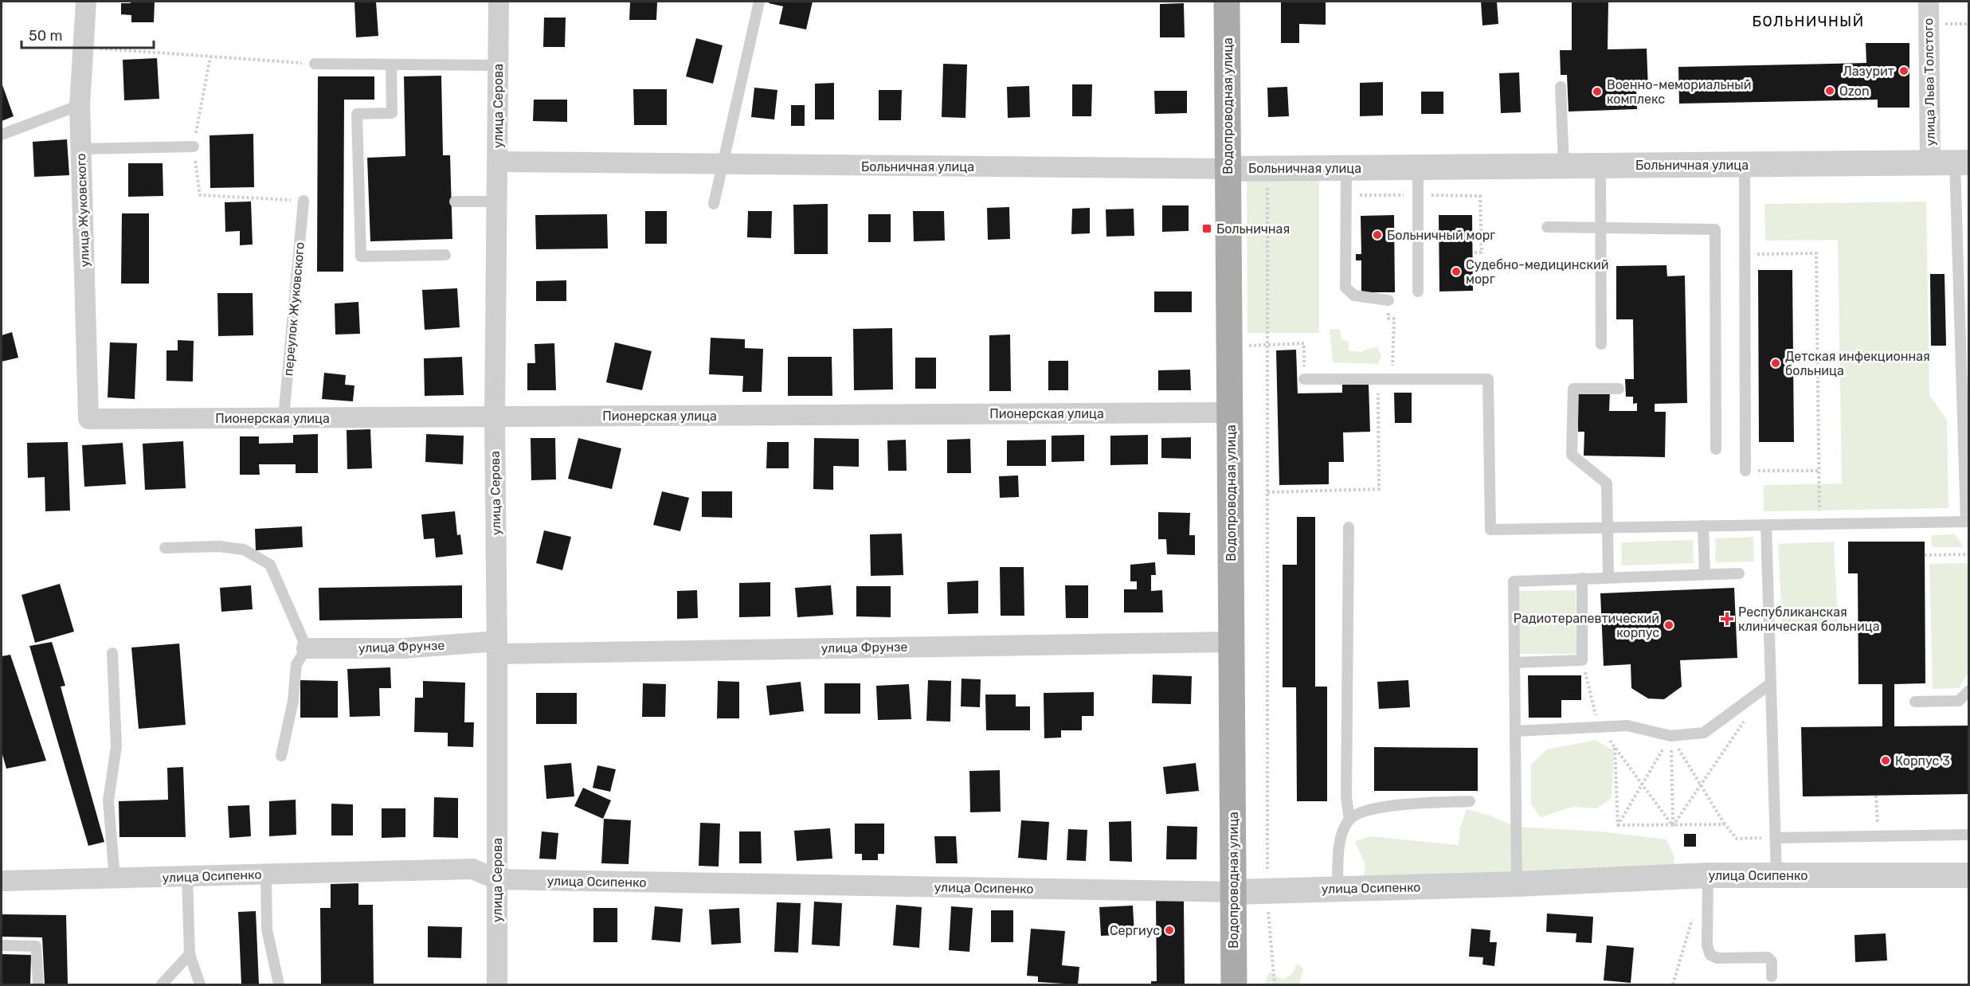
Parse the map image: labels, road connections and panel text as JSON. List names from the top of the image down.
{
  "streets": {
    "main road": ["Водопроводная улица"],
    "street": [
      "улица Льва Толстого",
      "улица Серова",
      "Больничная улица",
      "улица Жуковского",
      "Пионерская улица",
      "улица Фрунзе",
      "улица Осипенко"
    ],
    "lane": ["переулок Жуковского"]
  },
  "crossings": [
    ["улица Льва Толстого", "Больничная улица"],
    ["улица Серова", "Больничная улица"],
    ["улица Серова", "Пионерская улица"],
    ["улица Серова", "улица Фрунзе"],
    ["улица Серова", "улица Осипенко"],
    ["Водопроводная улица", "Больничная улица"],
    ["Водопроводная улица", "Пионерская улица"],
    ["Водопроводная улица", "улица Фрунзе"],
    ["Водопроводная улица", "улица Осипенко"],
    ["улица Жуковского", "Пионерская улица"],
    ["переулок Жуковского", "Пионерская улица"]
  ],
  "districts": ["БОЛЬНИЧНЫЙ"],
  "places": {
    "other": [
      "Лазурит",
      "Ozon",
      "Военно-мемориальный комплекс",
      "Больничный морг",
      "Судебно-медицинский морг",
      "Детская инфекционная больница",
      "Радиотерапевтический корпус",
      "Корпус 3",
      "Сергиус"
    ],
    "transit": ["Больничная"],
    "health": ["Республиканская клиническая больница"]
  },
  "scale_bar": "50 m"
}
